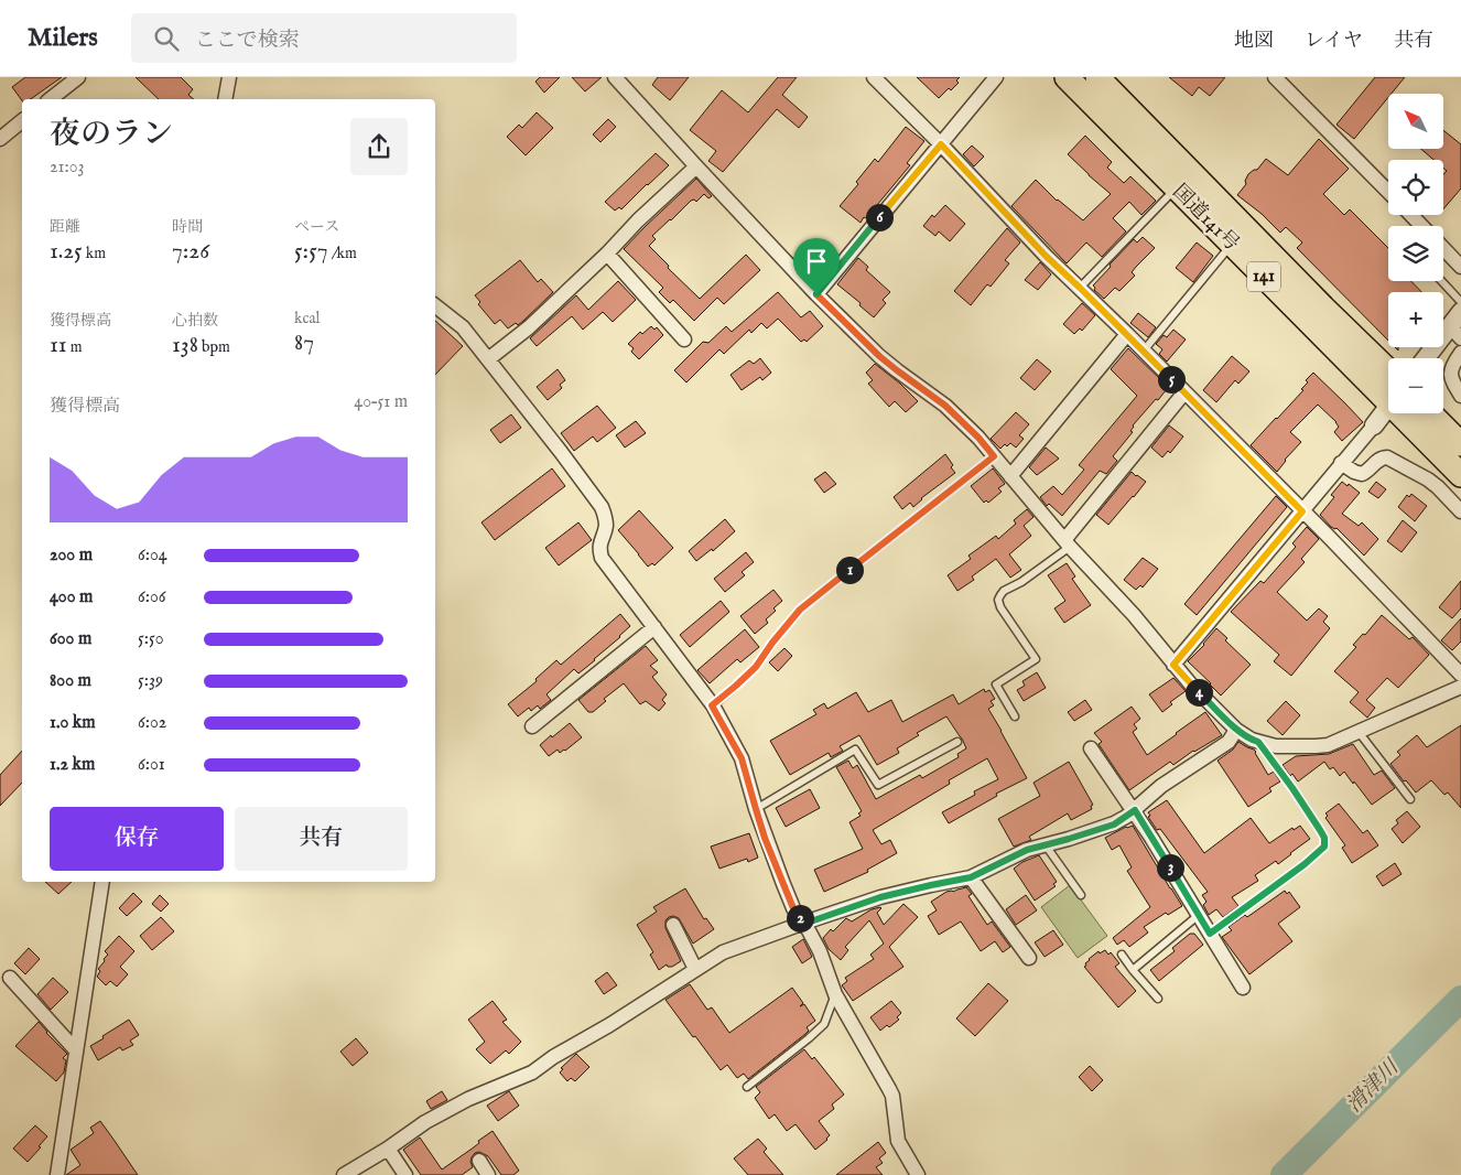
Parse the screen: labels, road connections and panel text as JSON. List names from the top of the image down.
{
  "streets": {
    "highway": ["国道141号", "141"]
  },
  "water": ["滑津川"],
  "north": "top left",
  "page": {
    "header": "Milers",
    "search": "ここで検索",
    "nav": ["地図", "レイヤ", "共有"],
    "map_buttons": ["+", "−"],
    "heading": ["夜のラン", "21:03"],
    "stats": [
      ["距離", "1.25 km"],
      ["時間", "7:26"],
      ["ペース", "5:57 /km"],
      ["獲得標高", "11 m"],
      ["心拍数", "138 bpm"],
      ["kcal", "87"]
    ],
    "pins": [
      "6",
      "5",
      "1",
      "4",
      "3",
      "2"
    ],
    "chart": ["獲得標高", "40–51 m"],
    "list": [
      {
        "name": "200 m",
        "note": "6:04"
      },
      {
        "name": "400 m",
        "note": "6:06"
      },
      {
        "name": "600 m",
        "note": "5:50"
      },
      {
        "name": "800 m",
        "note": "5:39"
      },
      {
        "name": "1.0 km",
        "note": "6:02"
      },
      {
        "name": "1.2 km",
        "note": "6:01"
      }
    ],
    "buttons": ["保存", "共有"]
  }
}
